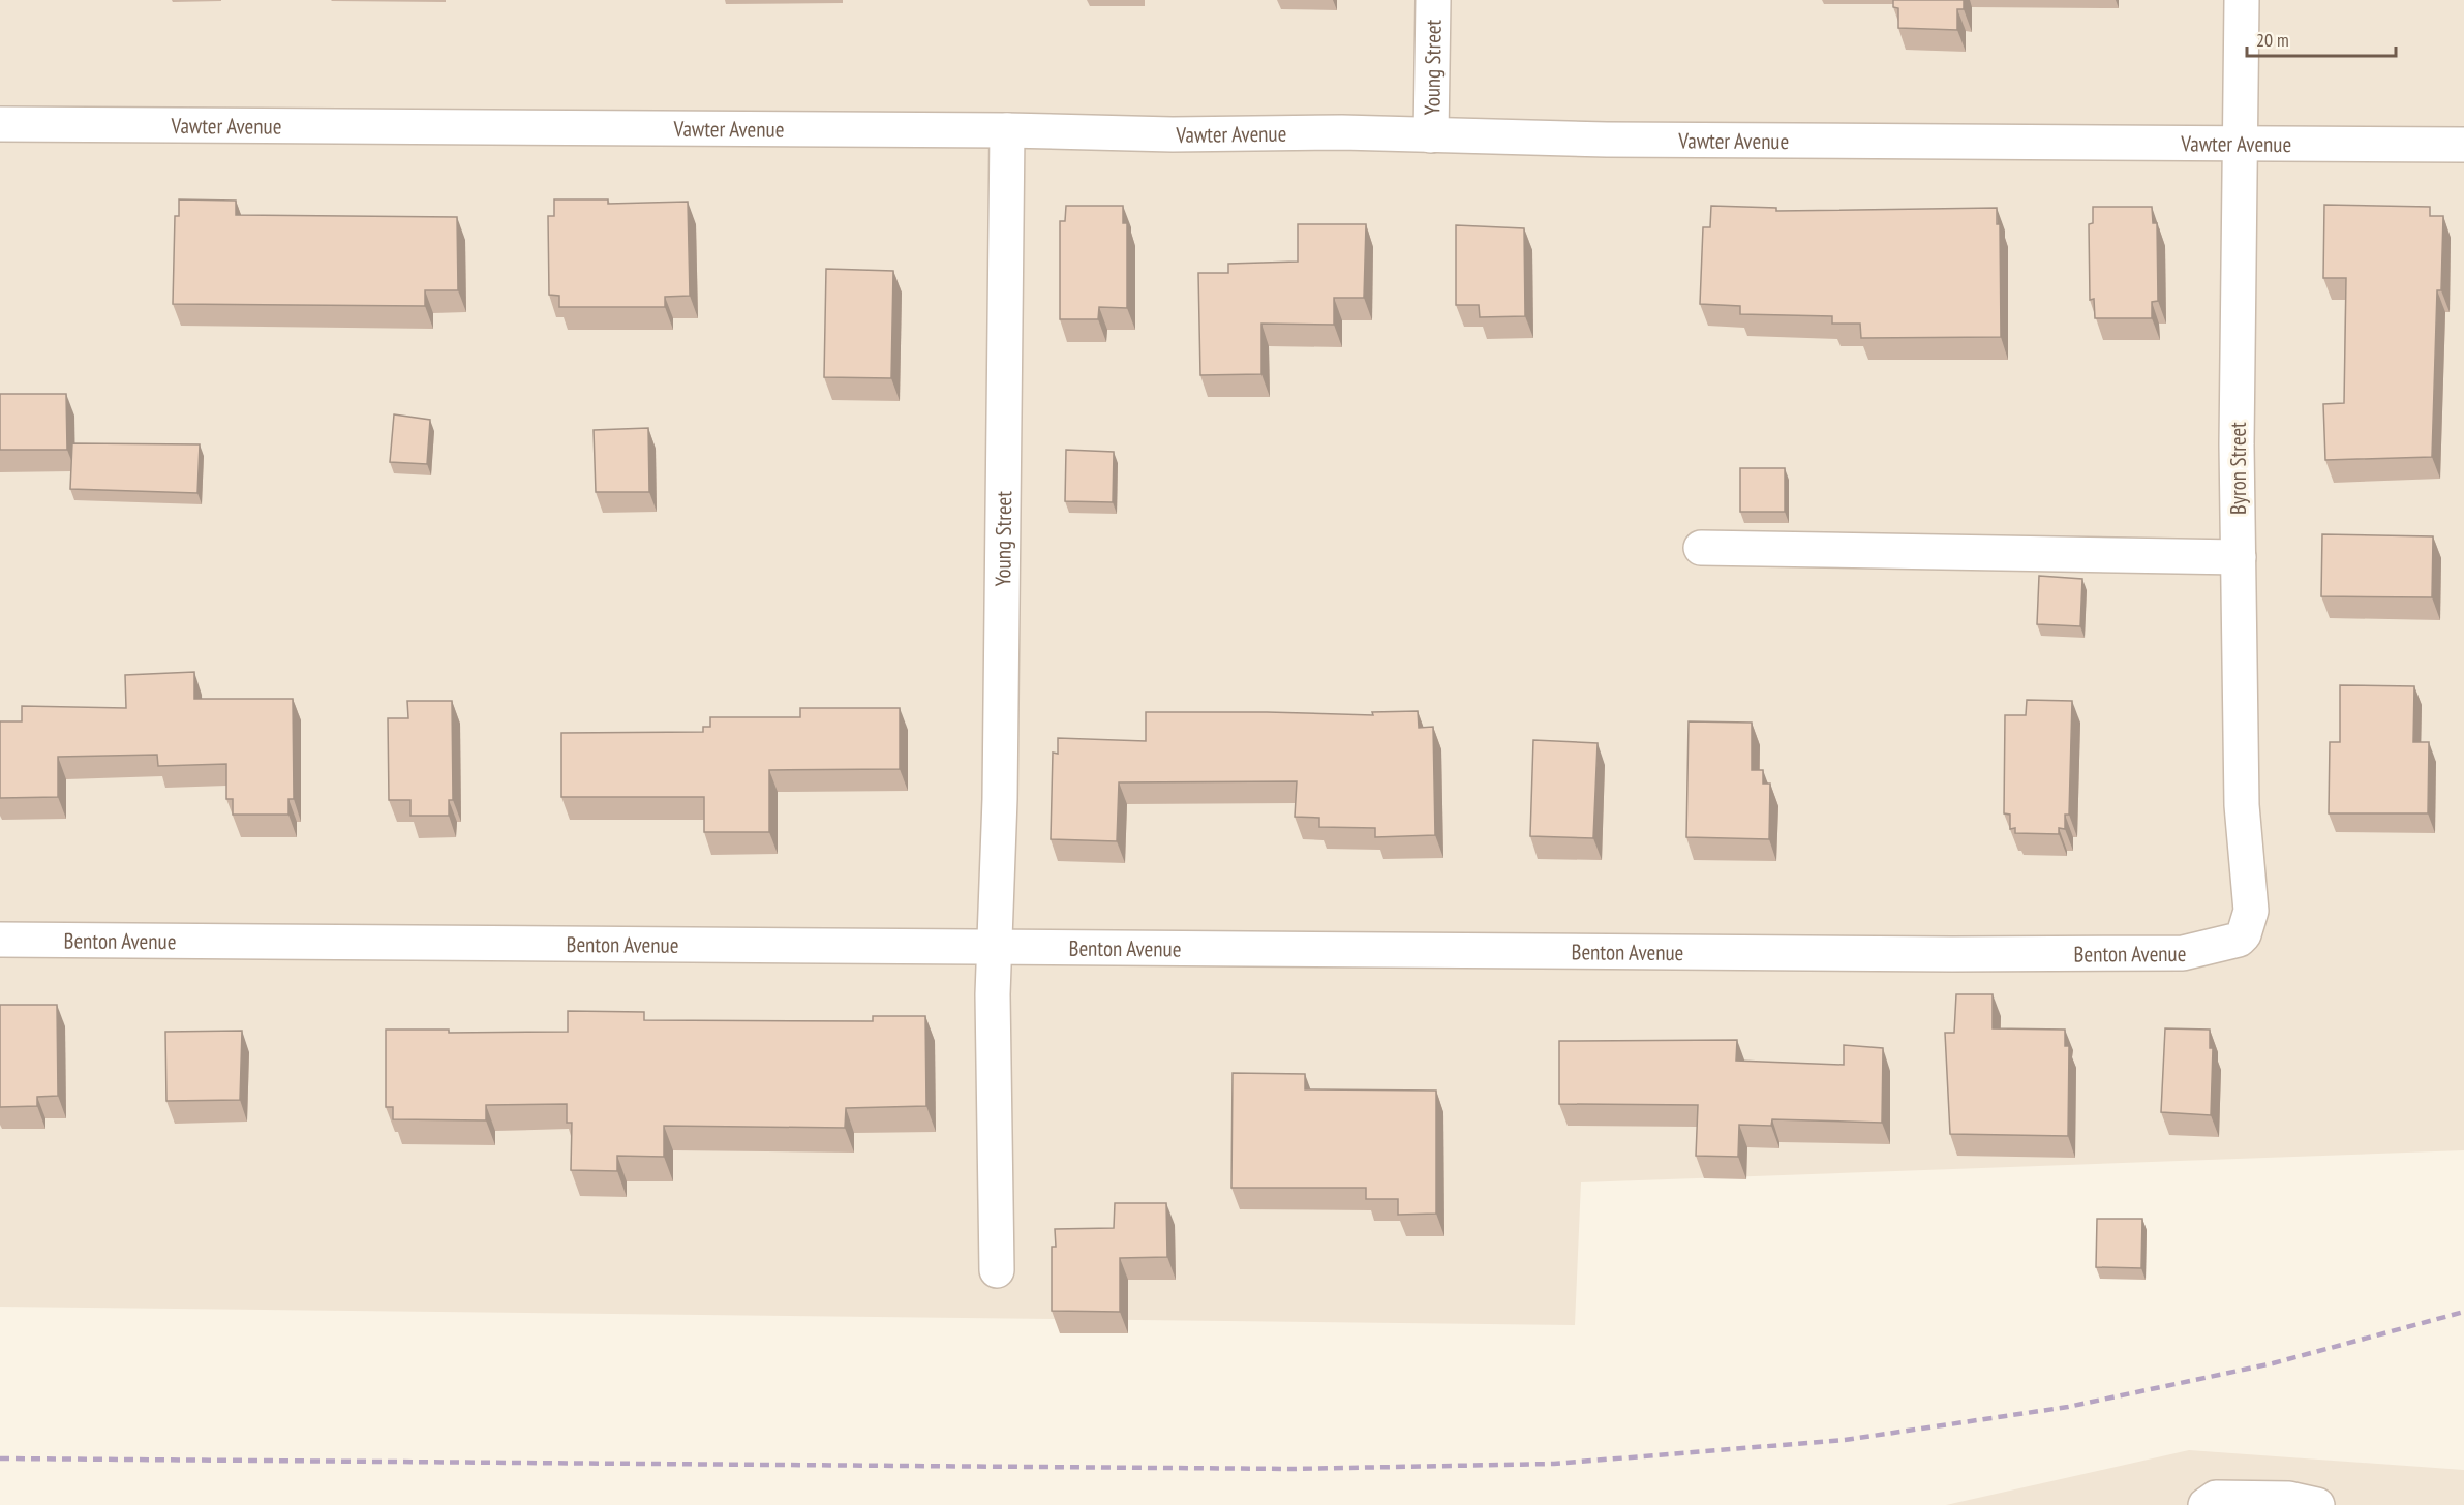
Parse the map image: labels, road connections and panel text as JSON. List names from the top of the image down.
{
  "streets": {
    "street": [
      "Young Street",
      "Vawter Avenue",
      "Byron Street",
      "Benton Avenue"
    ]
  },
  "crossings": [
    ["Young Street", "Vawter Avenue"],
    ["Young Street", "Benton Avenue"],
    ["Vawter Avenue", "Byron Street"],
    ["Byron Street", "Benton Avenue"]
  ],
  "scale_bar": "20 m"
}
